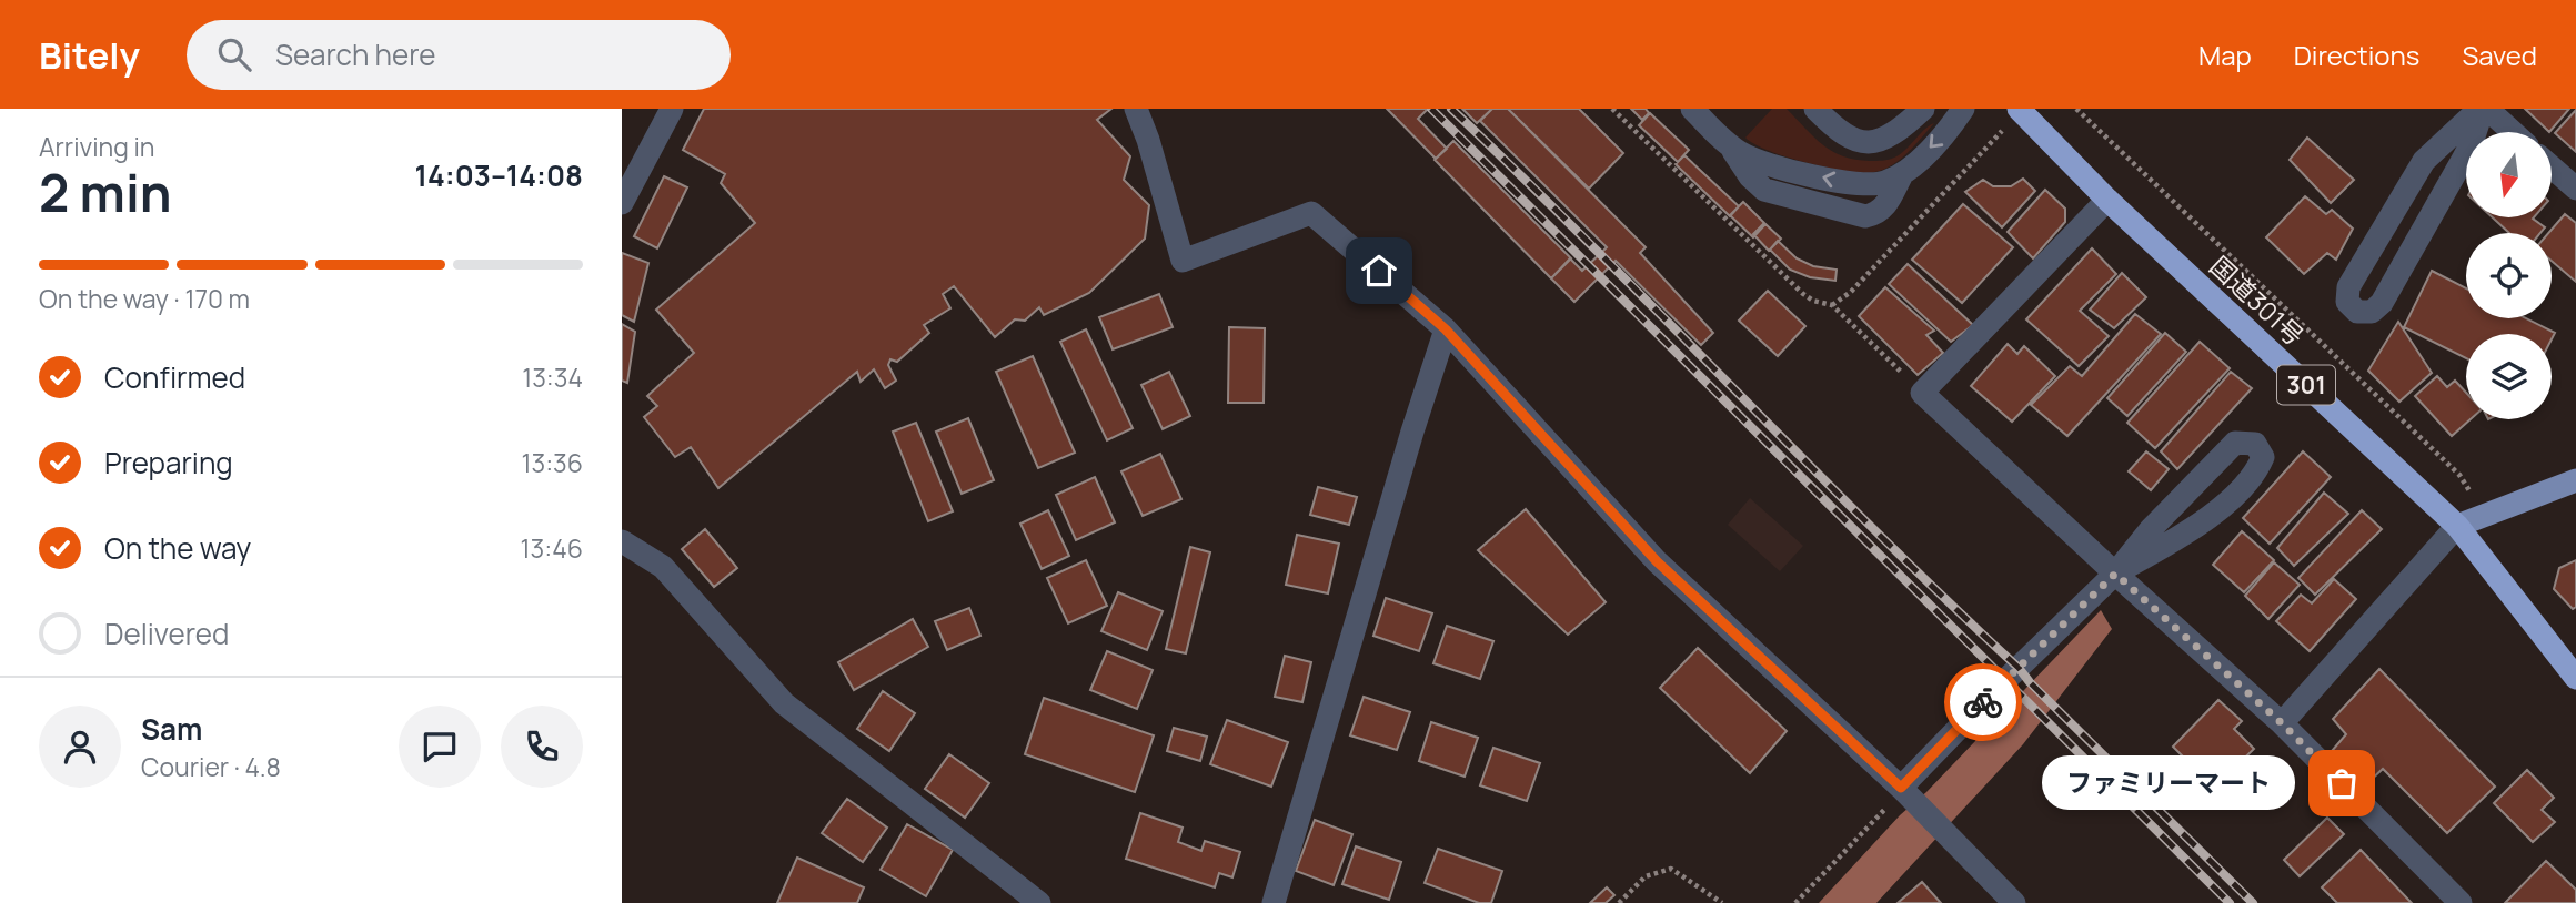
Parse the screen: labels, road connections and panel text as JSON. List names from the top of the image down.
{
  "streets": {
    "highway": ["国道301号", "301"]
  },
  "places": ["ファミリーマート"],
  "north": "bottom",
  "page": {
    "header": "Bitely",
    "search": "Search here",
    "nav": ["Map", "Directions", "Saved"],
    "heading": ["2 min", "Arriving in", "14:03–14:08"],
    "panel": ["Sam", "Courier · 4.8"],
    "bar": "On the way · 170 m",
    "list": [
      ["Confirmed", "13:34"],
      ["Preparing", "13:36"],
      ["On the way", "13:46"],
      "Delivered"
    ],
    "bubble": "ファミリーマート"
  }
}
